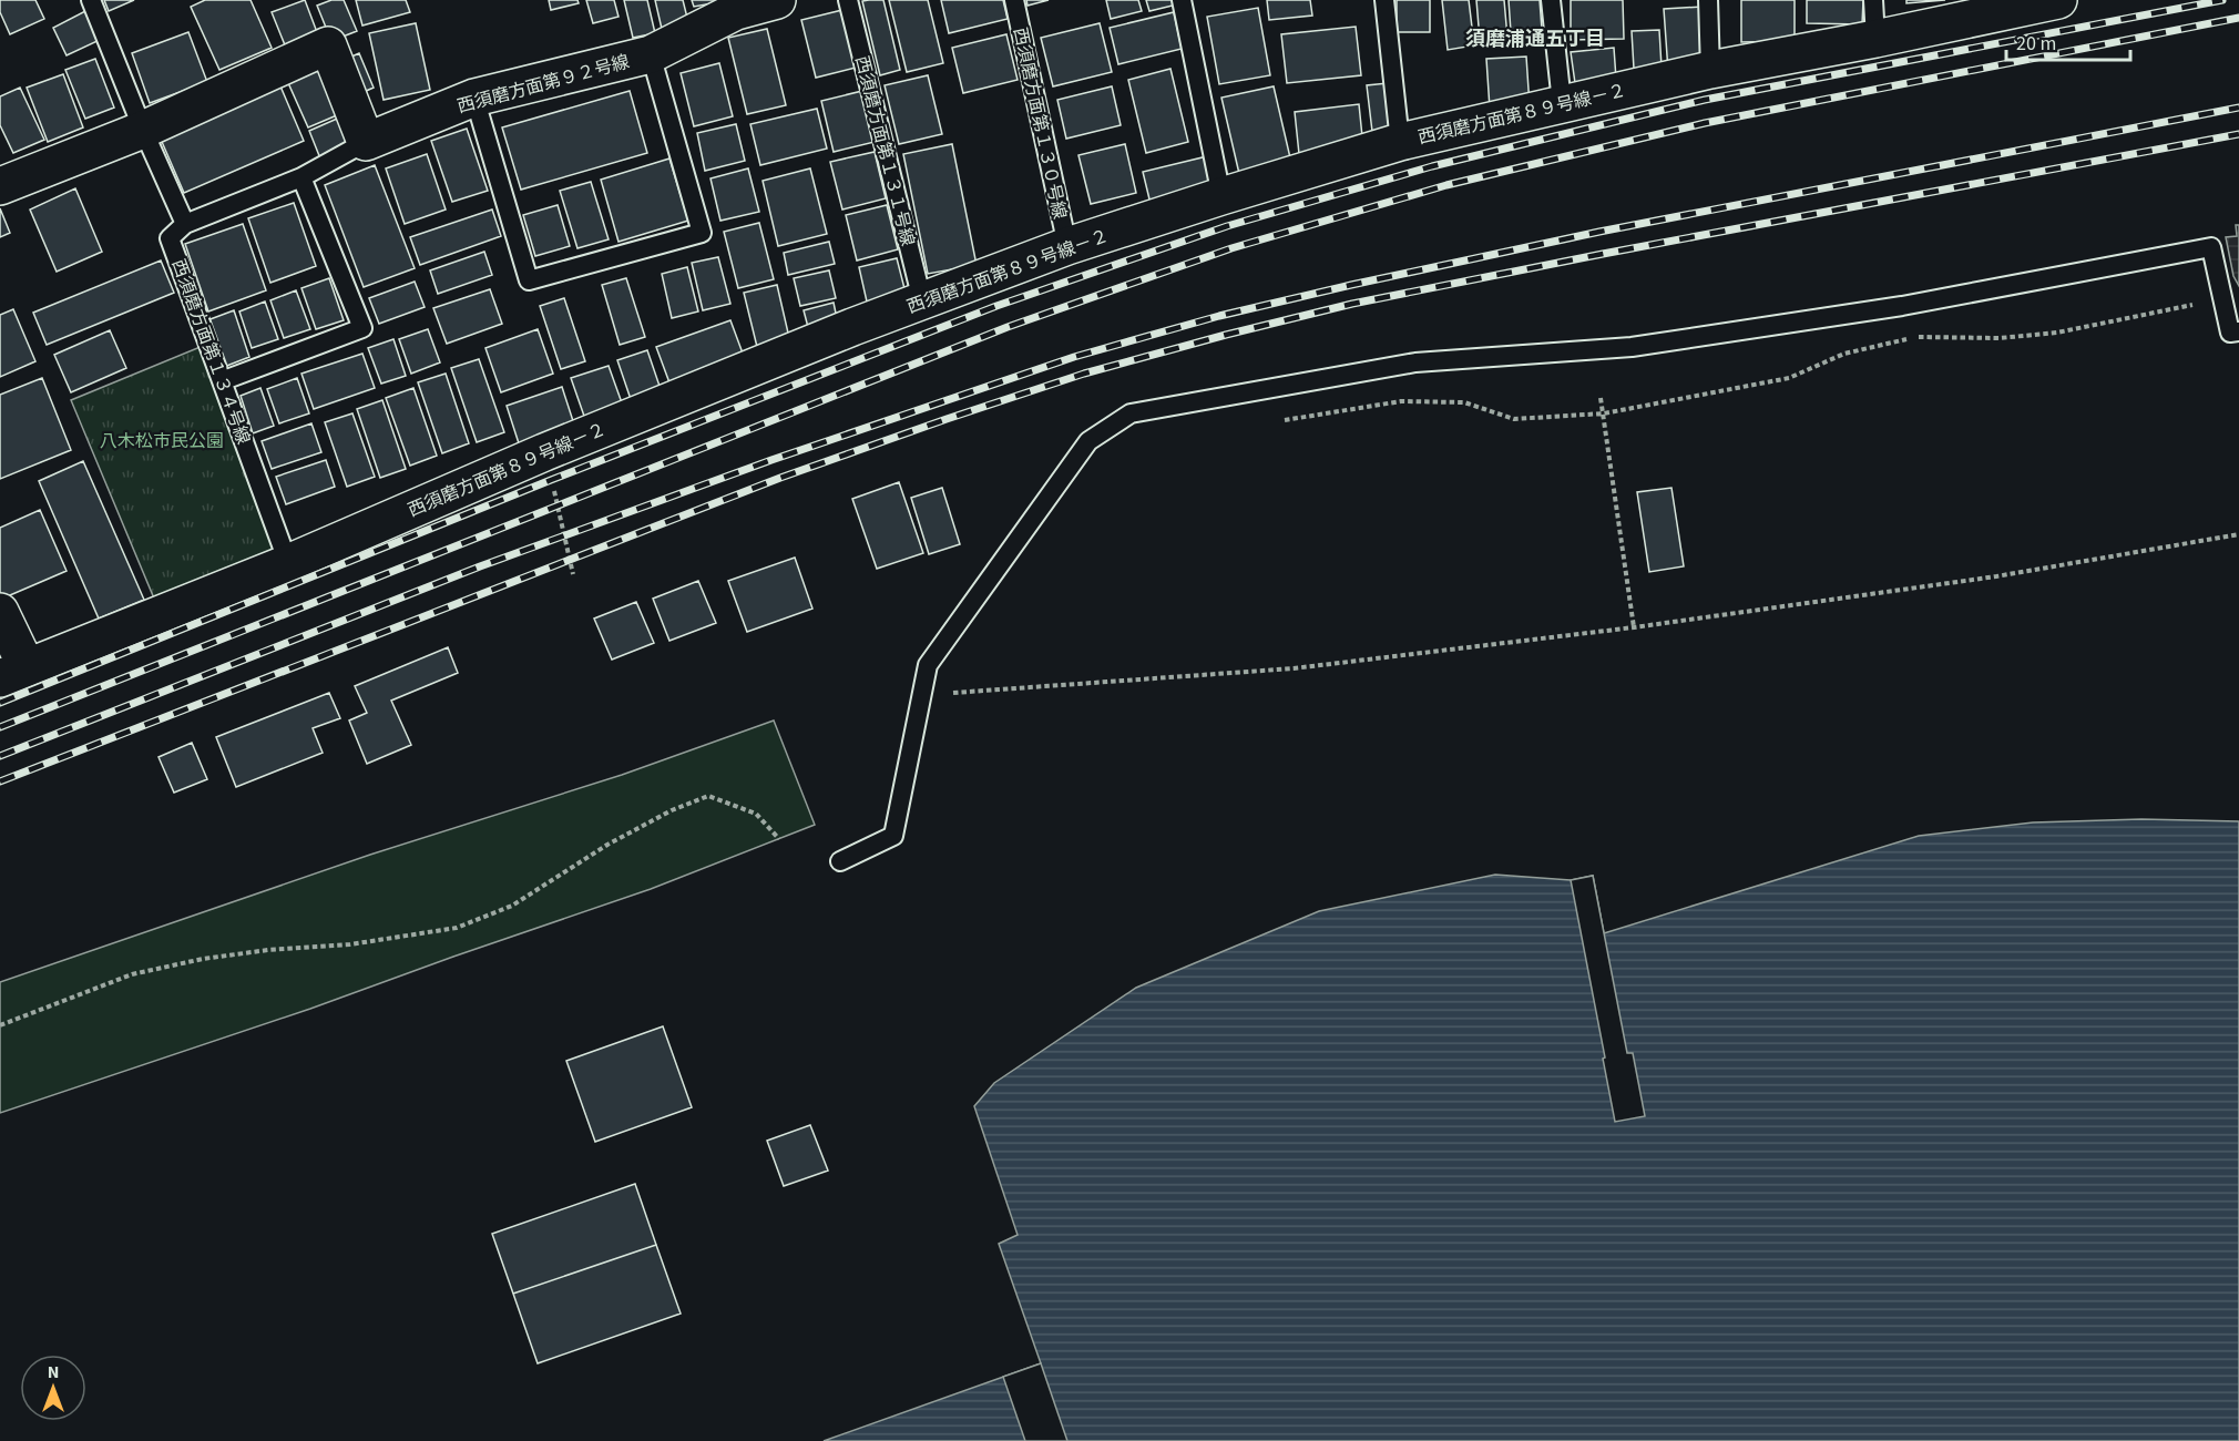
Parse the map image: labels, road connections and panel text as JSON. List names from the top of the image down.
{
  "streets": {
    "street": ["西須磨方面第９２号線", "西須磨方面第８９号線－２"],
    "lane": ["西須磨方面第１３０号線", "西須磨方面第１３１号線", "西須磨方面第１３４号線"]
  },
  "crossings": [
    ["西須磨方面第８９号線－２", "西須磨方面第１３０号線"],
    ["西須磨方面第８９号線－２", "西須磨方面第１３１号線"],
    ["西須磨方面第８９号線－２", "西須磨方面第１３４号線"]
  ],
  "districts": ["須磨浦通五丁目"],
  "parks": ["八木松市民公園"],
  "scale_bar": "20 m",
  "north": "top"
}
